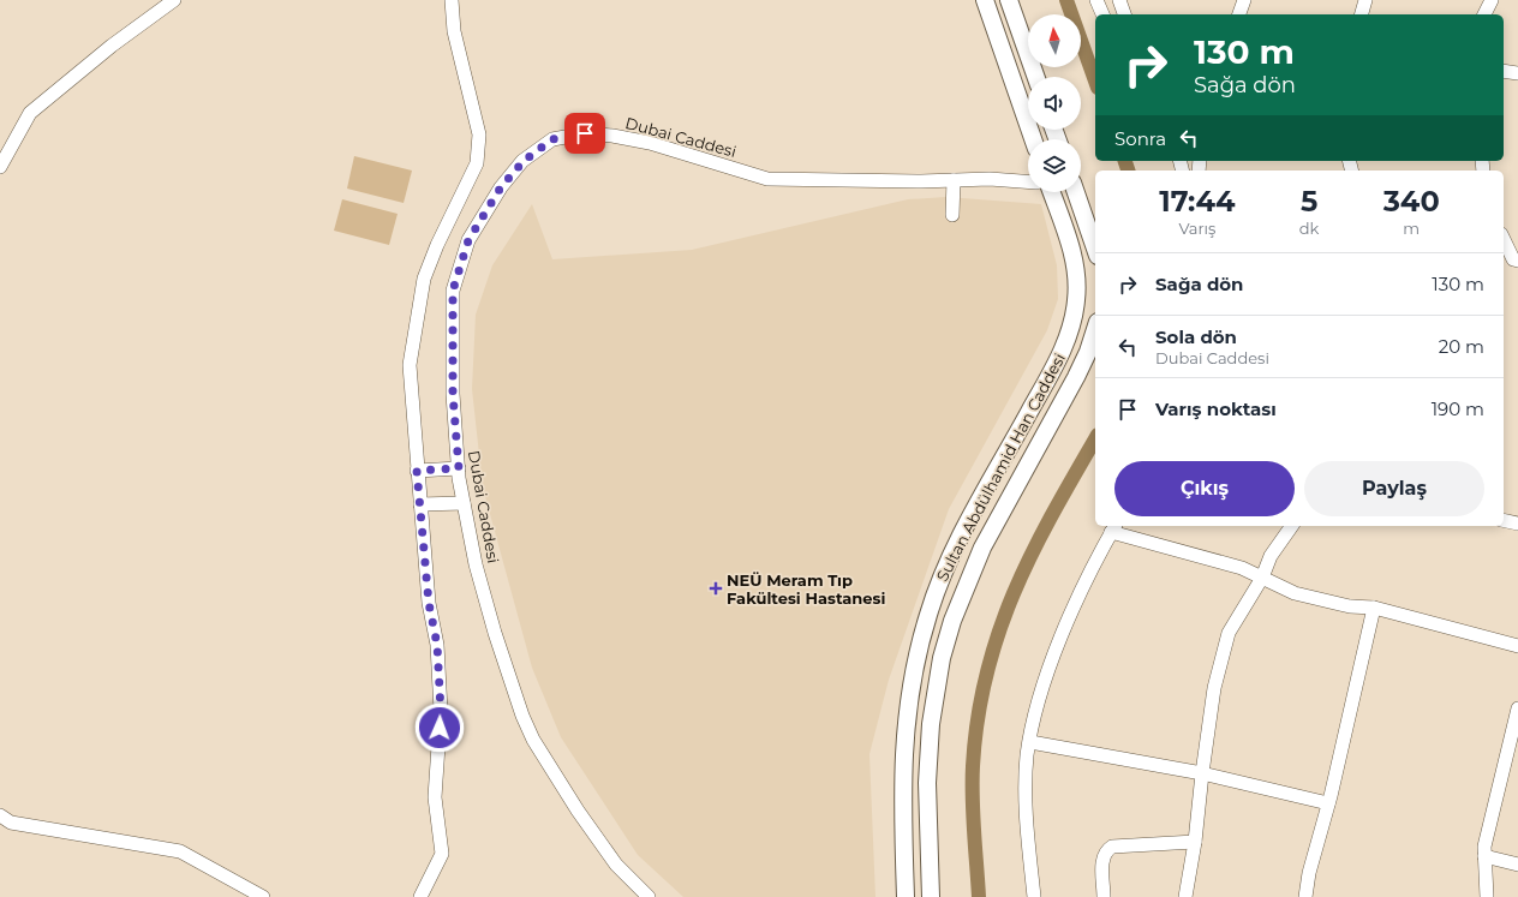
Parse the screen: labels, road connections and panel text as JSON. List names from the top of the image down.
{
  "streets": {
    "main road": ["Sultan Abdülhamid Han Caddesi"],
    "street": ["Dubai Caddesi"]
  },
  "places": {
    "health": ["NEÜ Meram Tıp Fakültesi Hastanesi"]
  },
  "north": "top",
  "page": {
    "turn": ["130 m", "Sağa dön"],
    "then": "Sonra",
    "eta": [
      "17:44",
      "Varış",
      "5",
      "dk",
      "340",
      "m"
    ],
    "list": [
      {
        "name": "Sağa dön",
        "value": "130 m"
      },
      {
        "name": "Sola dön",
        "note": "Dubai Caddesi",
        "value": "20 m"
      },
      {
        "name": "Varış noktası",
        "value": "190 m"
      }
    ],
    "buttons": ["Çıkış", "Paylaş"]
  }
}
